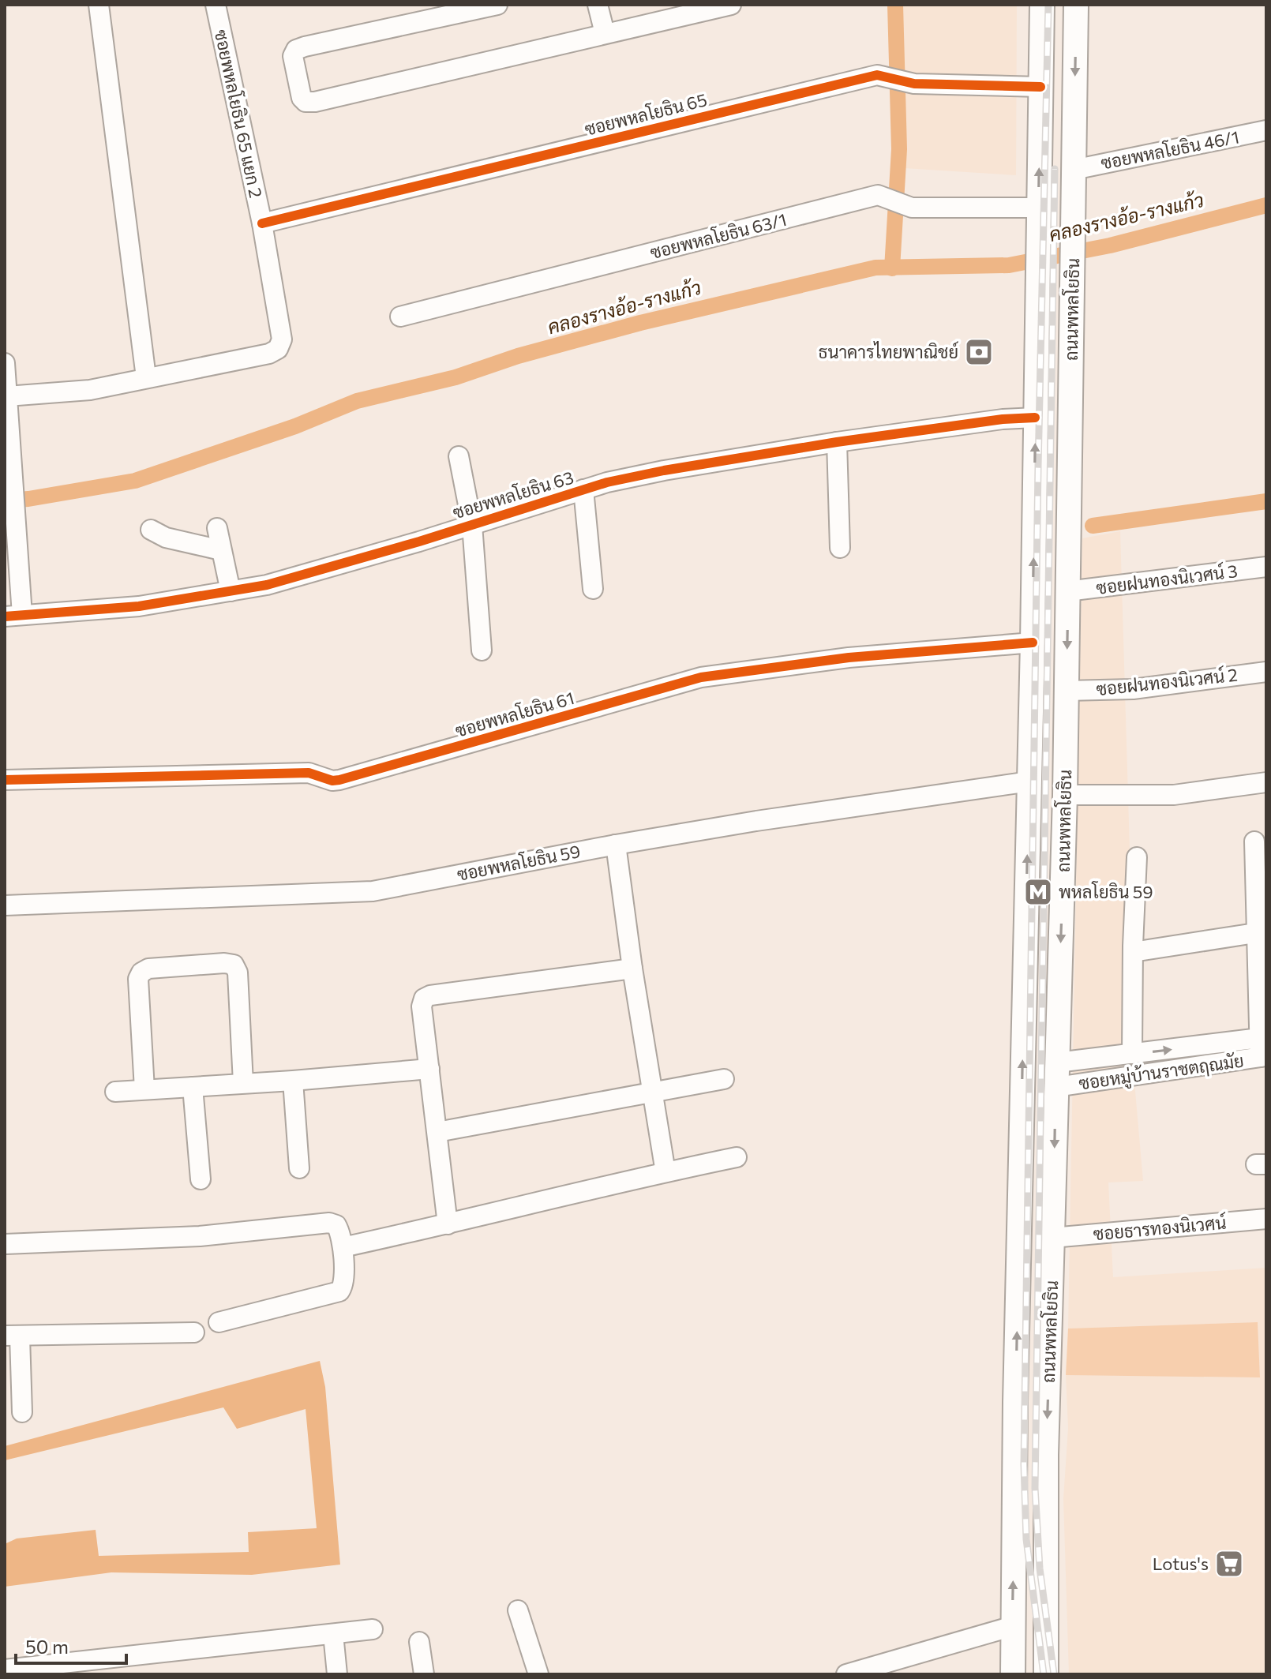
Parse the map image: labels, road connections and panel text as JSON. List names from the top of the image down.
{
  "streets": {
    "main road": ["ถนนพหลโยธิน"],
    "street": [
      "ซอยพหลโยธิน 65 แยก 2",
      "ซอยพหลโยธิน 65",
      "ซอยพหลโยธิน 46/1",
      "ซอยพหลโยธิน 63/1",
      "ซอยพหลโยธิน 63",
      "ซอยฝนทองนิเวศน์ 3",
      "ซอยฝนทองนิเวศน์ 2",
      "ซอยพหลโยธิน 61",
      "ซอยพหลโยธิน 59",
      "ซอยหมู่บ้านราชตฤณมัย",
      "ซอยธารทองนิเวศน์"
    ]
  },
  "crossings": [
    ["ซอยพหลโยธิน 65 แยก 2", "ซอยพหลโยธิน 65"],
    ["ซอยพหลโยธิน 65", "ถนนพหลโยธิน"],
    ["ซอยพหลโยธิน 46/1", "ถนนพหลโยธิน"],
    ["ซอยพหลโยธิน 63/1", "ถนนพหลโยธิน"],
    ["ถนนพหลโยธิน", "ซอยพหลโยธิน 63"],
    ["ถนนพหลโยธิน", "ซอยฝนทองนิเวศน์ 3"],
    ["ถนนพหลโยธิน", "ซอยฝนทองนิเวศน์ 2"],
    ["ถนนพหลโยธิน", "ซอยพหลโยธิน 61"],
    ["ถนนพหลโยธิน", "ซอยพหลโยธิน 59"],
    ["ถนนพหลโยธิน", "ซอยหมู่บ้านราชตฤณมัย"],
    ["ถนนพหลโยธิน", "ซอยธารทองนิเวศน์"]
  ],
  "water": ["คลองรางอ้อ-รางแก้ว"],
  "places": {
    "bank": ["ธนาคารไทยพาณิชย์"],
    "metro station": ["พหลโยธิน 59"],
    "supermarket": ["Lotus's"]
  },
  "scale_bar": "50 m"
}
